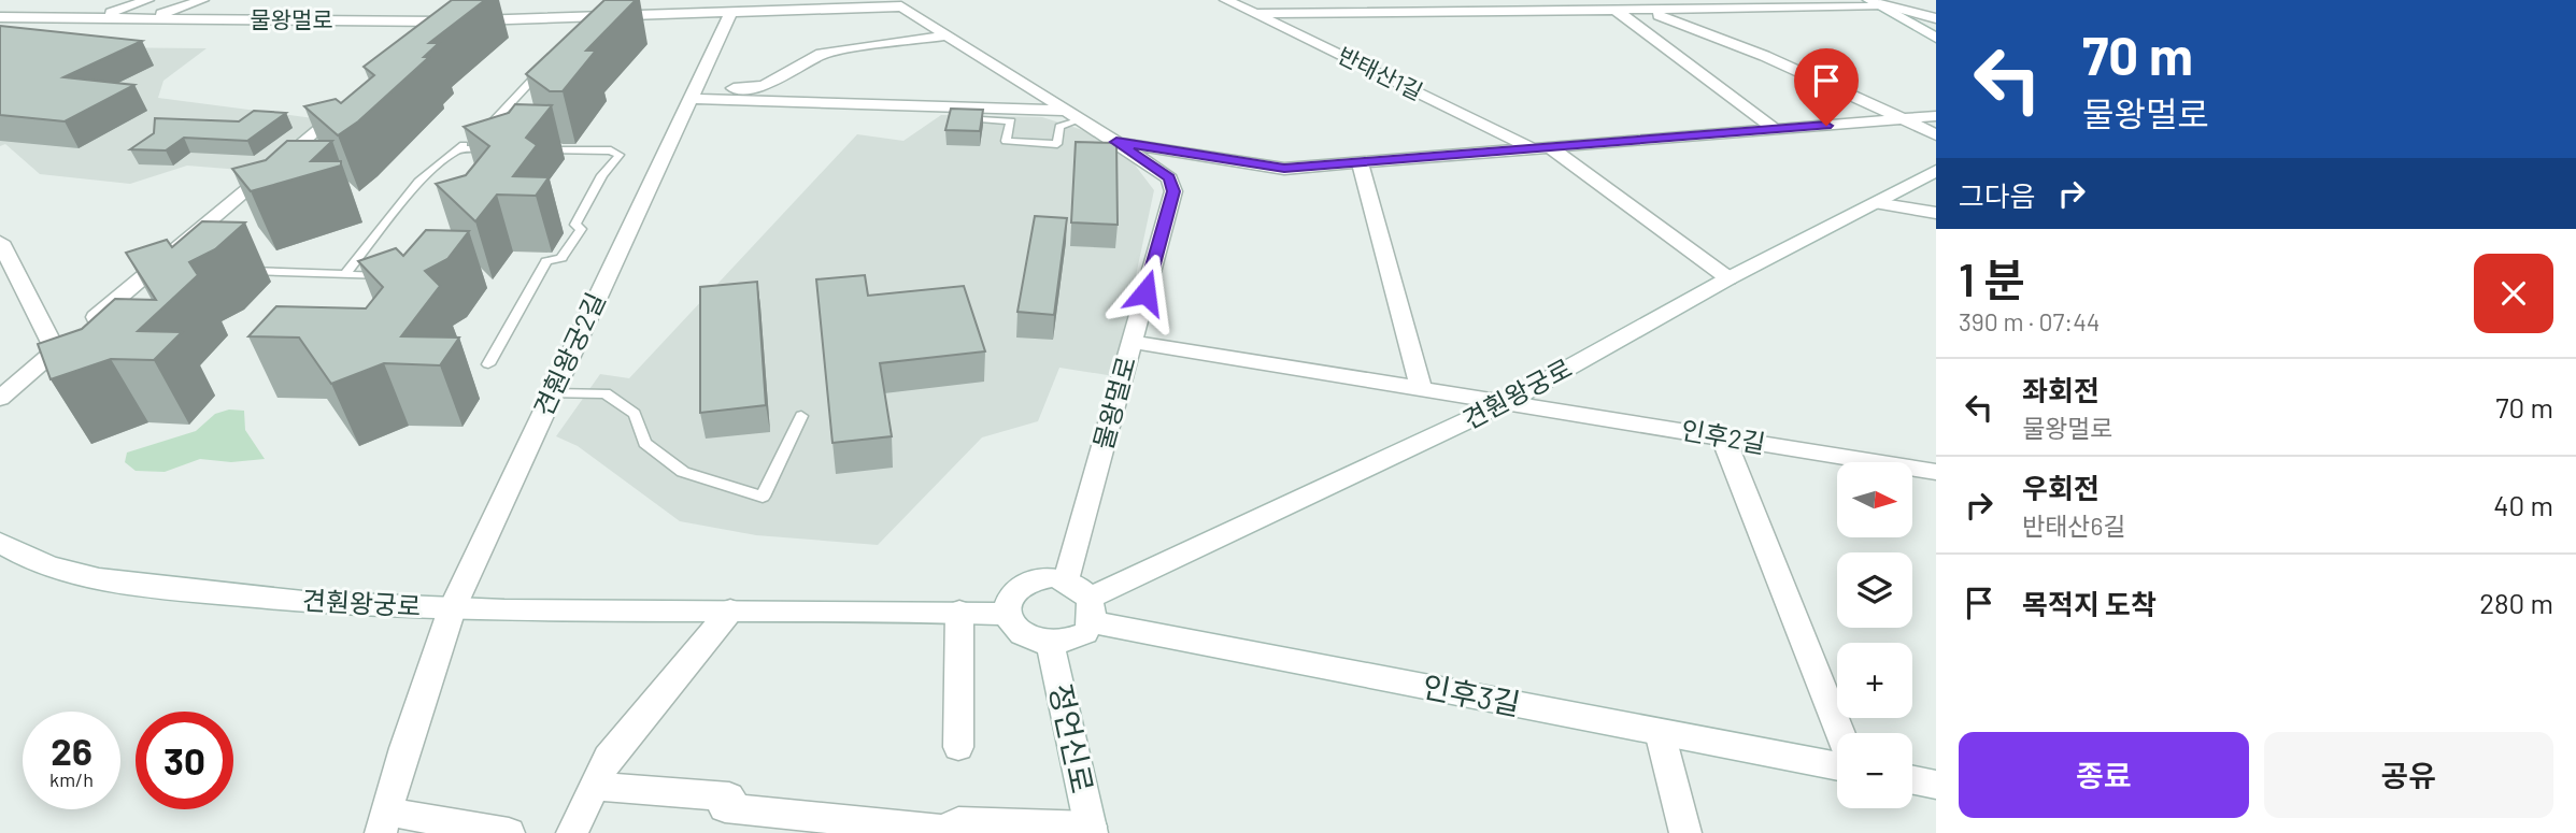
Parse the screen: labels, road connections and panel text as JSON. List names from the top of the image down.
{
  "streets": {
    "street": [
      "물왕멀로",
      "반태산1길",
      "견훤왕궁2길",
      "견훤왕궁로",
      "인후2길",
      "인후3길",
      "정언신로"
    ]
  },
  "crossings": [
    ["물왕멀로", "견훤왕궁2길"],
    ["물왕멀로", "견훤왕궁로"],
    ["물왕멀로", "인후2길"],
    ["물왕멀로", "인후3길"],
    ["물왕멀로", "정언신로"],
    ["반태산1길", "견훤왕궁로"],
    ["견훤왕궁2길", "견훤왕궁로"],
    ["견훤왕궁로", "인후2길"],
    ["견훤왕궁로", "인후3길"],
    ["견훤왕궁로", "정언신로"],
    ["인후3길", "정언신로"]
  ],
  "north": "right",
  "page": {
    "turn": ["70 m", "물왕멀로"],
    "then": "그다음",
    "heading": ["1 분", "390 m · 07:44"],
    "list": [
      {
        "name": "좌회전",
        "note": "물왕멀로",
        "value": "70 m"
      },
      {
        "name": "우회전",
        "note": "반태산6길",
        "value": "40 m"
      },
      {
        "name": "목적지 도착",
        "value": "280 m"
      }
    ],
    "map_buttons": ["+", "−"],
    "speed": "26 km/h",
    "limit": "30",
    "buttons": ["종료", "공유"]
  }
}
